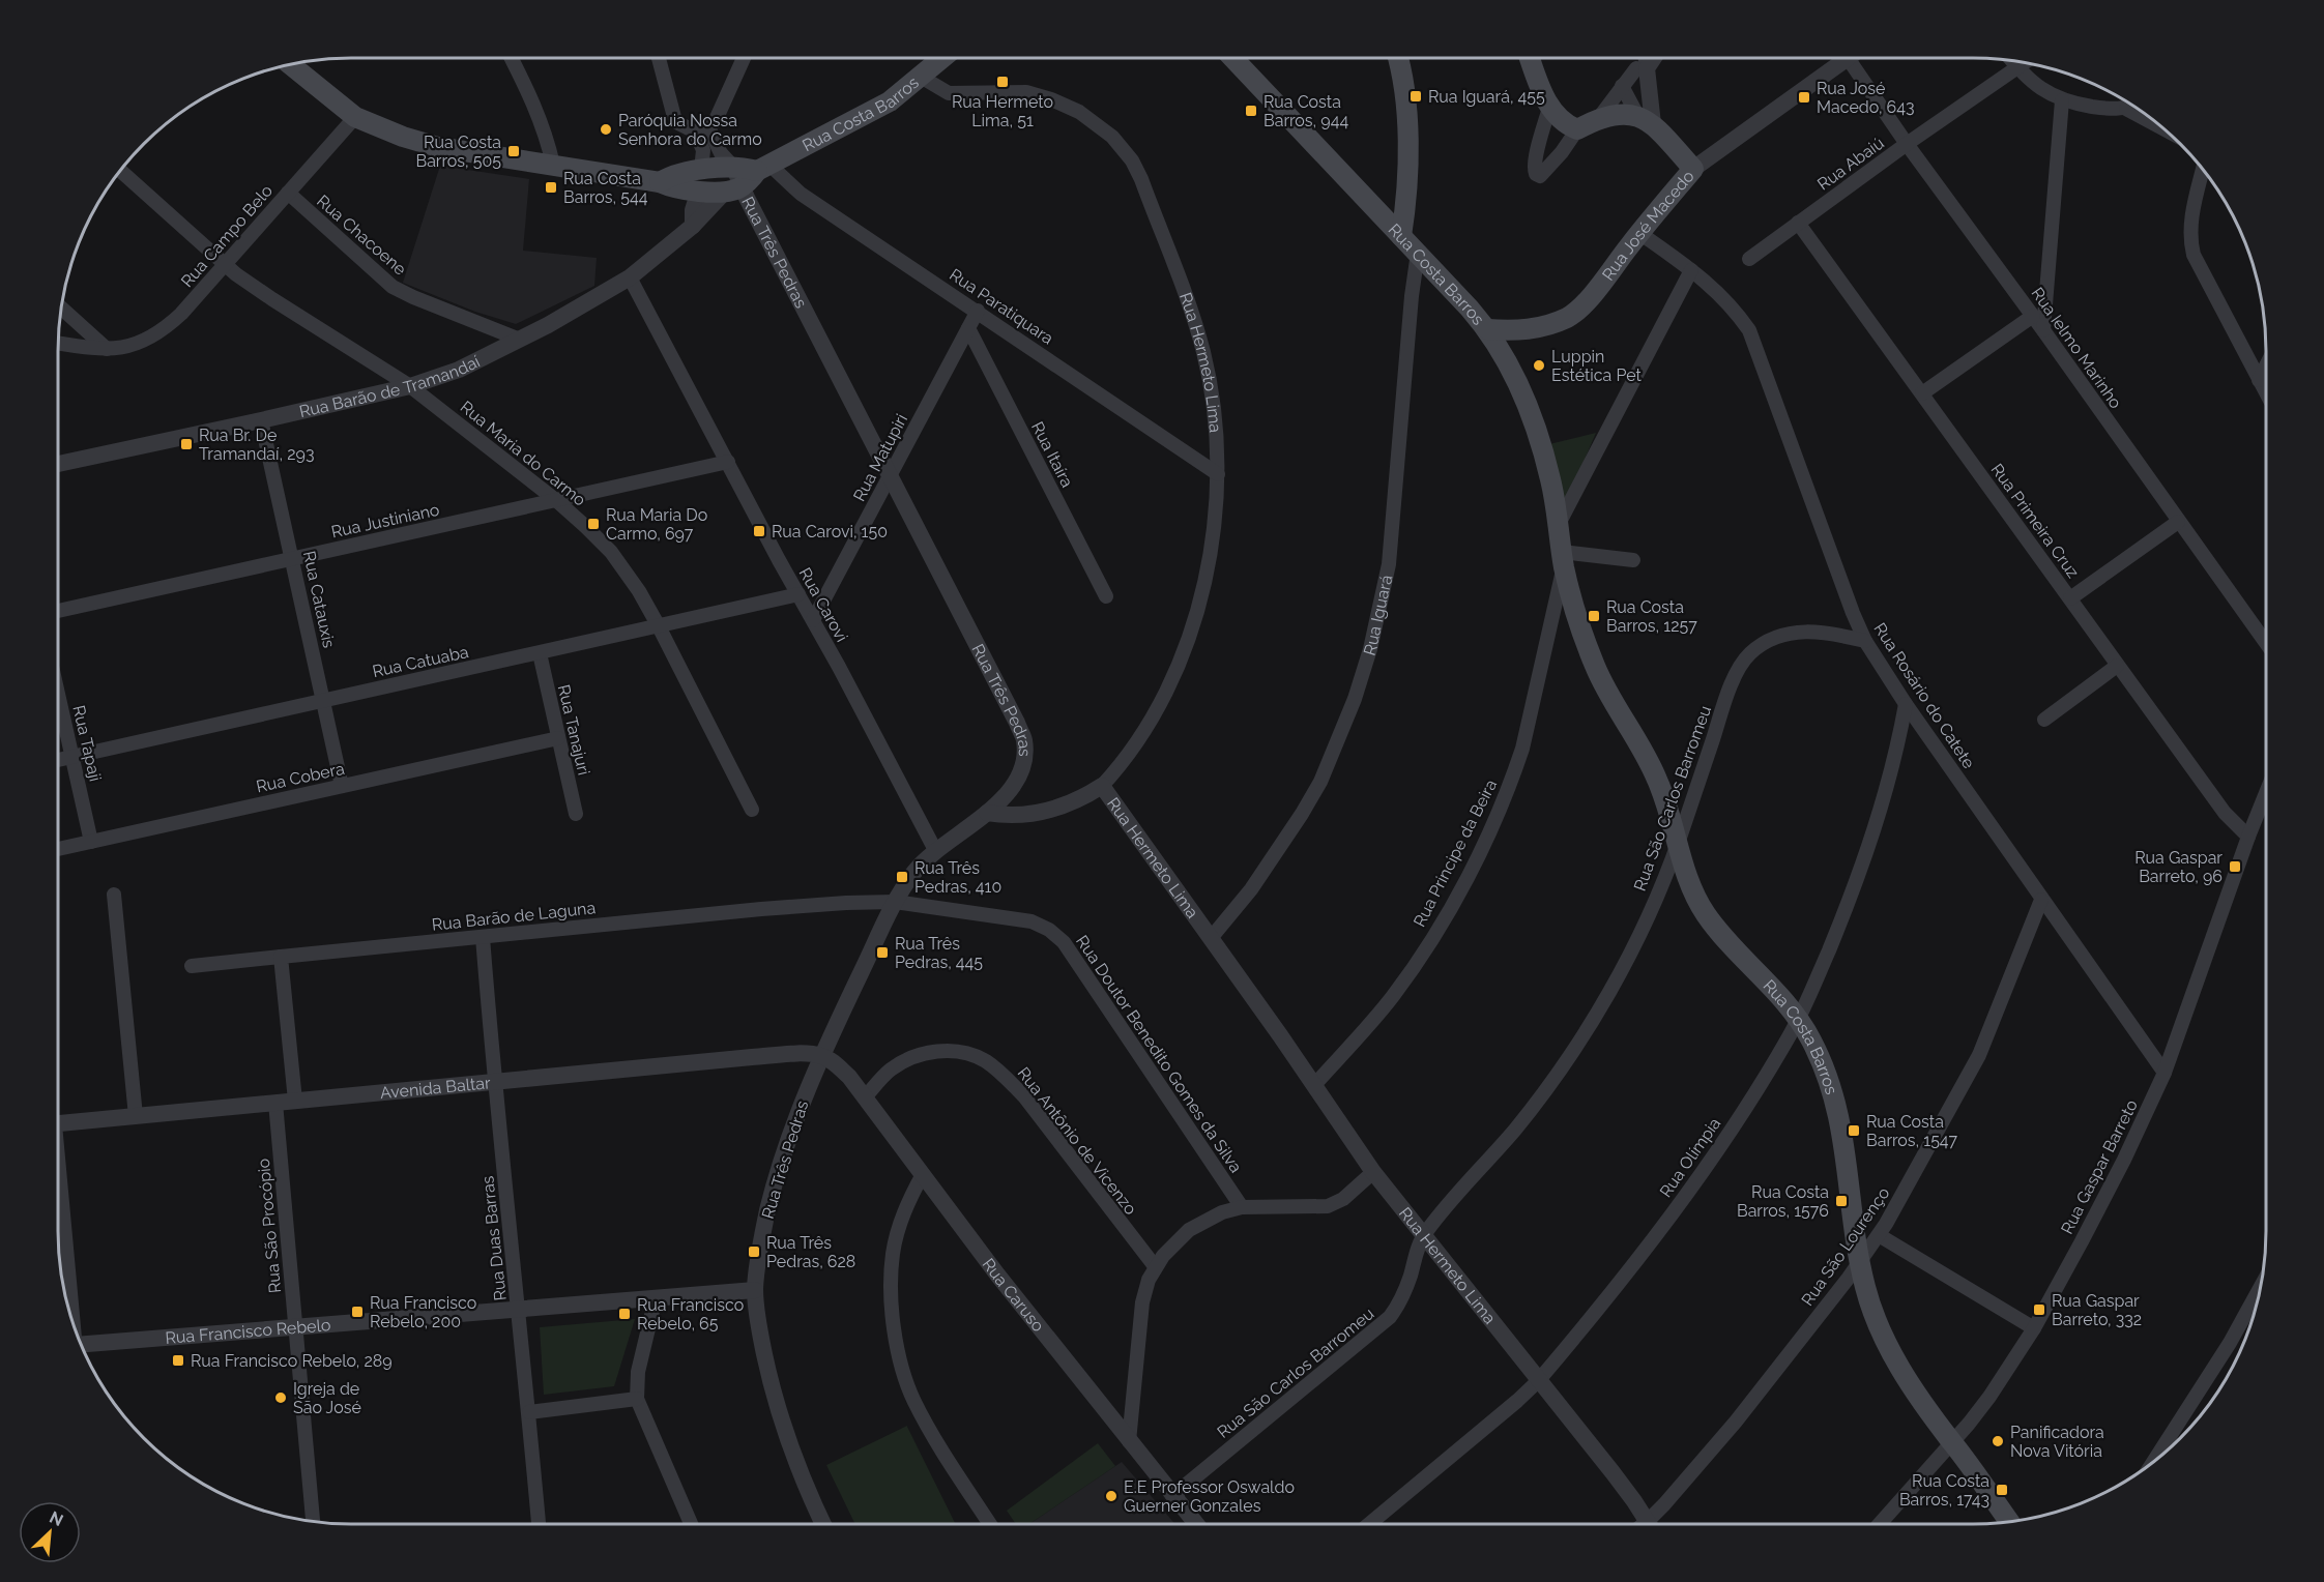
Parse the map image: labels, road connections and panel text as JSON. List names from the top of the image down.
{
  "streets": {
    "main road": ["Rua Costa Barros", "Rua José Macedo"],
    "street": [
      "Rua Abaiú",
      "Rua Chacoene",
      "Rua Campo Belo",
      "Rua Três Pedras",
      "Rua Paratiquara",
      "Rua Ielmo Marinho",
      "Rua Hermeto Lima",
      "Rua Barão de Tramandaí",
      "Rua Maria do Carmo",
      "Rua Itaíra",
      "Rua Matupiri",
      "Rua Justiniano",
      "Rua Primeira Cruz",
      "Rua Catauxis",
      "Rua Carovi",
      "Rua Iguará",
      "Rua Catuaba",
      "Rua Rosário do Catete",
      "Rua Tanajuri",
      "Rua Tapaji",
      "Rua Cobera",
      "Rua São Carlos Barromeu",
      "Rua Principe da Beira",
      "Rua Barão de Laguna",
      "Rua Doutor Benedito Gomes da Silva",
      "Avenida Baltar",
      "Rua Antônio de Vicenzo",
      "Rua Olímpia",
      "Rua Gaspar Barreto",
      "Rua São Procópio",
      "Rua Duas Barras",
      "Rua São Lourenço",
      "Rua Caruso",
      "Rua Francisco Rebelo"
    ]
  },
  "crossings": [
    ["Rua Costa Barros", "Rua José Macedo"],
    ["Rua Costa Barros", "Rua Três Pedras"],
    ["Rua Costa Barros", "Rua Paratiquara"],
    ["Rua Costa Barros", "Rua Hermeto Lima"],
    ["Rua Costa Barros", "Rua Barão de Tramandaí"],
    ["Rua Costa Barros", "Rua Iguará"],
    ["Rua Costa Barros", "Rua São Carlos Barromeu"],
    ["Rua Costa Barros", "Rua Principe da Beira"],
    ["Rua Costa Barros", "Rua Olímpia"],
    ["Rua Costa Barros", "Rua Gaspar Barreto"],
    ["Rua Costa Barros", "Rua São Lourenço"],
    ["Rua Abaiú", "Rua Ielmo Marinho"],
    ["Rua Abaiú", "Rua Primeira Cruz"],
    ["Rua José Macedo", "Rua Ielmo Marinho"],
    ["Rua José Macedo", "Rua Rosário do Catete"],
    ["Rua Chacoene", "Rua Campo Belo"],
    ["Rua Chacoene", "Rua Barão de Tramandaí"],
    ["Rua Campo Belo", "Rua Maria do Carmo"],
    ["Rua Três Pedras", "Rua Barão de Tramandaí"],
    ["Rua Três Pedras", "Rua Matupiri"],
    ["Rua Três Pedras", "Rua Carovi"],
    ["Rua Três Pedras", "Rua Barão de Laguna"],
    ["Rua Três Pedras", "Rua Doutor Benedito Gomes da Silva"],
    ["Rua Três Pedras", "Avenida Baltar"],
    ["Rua Três Pedras", "Rua Caruso"],
    ["Rua Três Pedras", "Rua Francisco Rebelo"],
    ["Rua Paratiquara", "Rua Hermeto Lima"],
    ["Rua Paratiquara", "Rua Matupiri"],
    ["Rua Hermeto Lima", "Rua Iguará"],
    ["Rua Hermeto Lima", "Rua São Carlos Barromeu"],
    ["Rua Hermeto Lima", "Rua Principe da Beira"],
    ["Rua Hermeto Lima", "Rua Olímpia"],
    ["Rua Barão de Tramandaí", "Rua Maria do Carmo"],
    ["Rua Barão de Tramandaí", "Rua Catauxis"],
    ["Rua Barão de Tramandaí", "Rua Carovi"],
    ["Rua Maria do Carmo", "Rua Justiniano"],
    ["Rua Maria do Carmo", "Rua Catuaba"],
    ["Rua Itaíra", "Rua Matupiri"],
    ["Rua Matupiri", "Rua Carovi"],
    ["Rua Justiniano", "Rua Catauxis"],
    ["Rua Justiniano", "Rua Carovi"],
    ["Rua Primeira Cruz", "Rua Gaspar Barreto"],
    ["Rua Catauxis", "Rua Catuaba"],
    ["Rua Catauxis", "Rua Cobera"],
    ["Rua Carovi", "Rua Catuaba"],
    ["Rua Catuaba", "Rua Tanajuri"],
    ["Rua Catuaba", "Rua Tapaji"],
    ["Rua Rosário do Catete", "Rua São Carlos Barromeu"],
    ["Rua Rosário do Catete", "Rua Olímpia"],
    ["Rua Rosário do Catete", "Rua Gaspar Barreto"],
    ["Rua Rosário do Catete", "Rua São Lourenço"],
    ["Rua Tanajuri", "Rua Cobera"],
    ["Rua Tapaji", "Rua Cobera"],
    ["Rua São Carlos Barromeu", "Rua Caruso"],
    ["Rua Barão de Laguna", "Rua Doutor Benedito Gomes da Silva"],
    ["Rua Barão de Laguna", "Rua Duas Barras"],
    ["Avenida Baltar", "Rua São Procópio"],
    ["Avenida Baltar", "Rua Duas Barras"],
    ["Avenida Baltar", "Rua Caruso"],
    ["Rua Antônio de Vicenzo", "Rua Caruso"],
    ["Rua São Procópio", "Rua Francisco Rebelo"],
    ["Rua Duas Barras", "Rua Francisco Rebelo"]
  ],
  "places": {
    "transit": [
      "Rua Hermeto Lima, 51",
      "Rua Iguará, 455",
      "Rua José Macedo, 643",
      "Rua Costa Barros, 944",
      "Rua Costa Barros, 505",
      "Rua Costa Barros, 544",
      "Rua Br. De Tramandaí, 293",
      "Rua Maria Do Carmo, 697",
      "Rua Carovi, 150",
      "Rua Costa Barros, 1257",
      "Rua Gaspar Barreto, 96",
      "Rua Três Pedras, 410",
      "Rua Três Pedras, 445",
      "Rua Costa Barros, 1547",
      "Rua Costa Barros, 1576",
      "Rua Três Pedras, 628",
      "Rua Gaspar Barreto, 332",
      "Rua Francisco Rebelo, 200",
      "Rua Francisco Rebelo, 65",
      "Rua Francisco Rebelo, 289",
      "Rua Costa Barros, 1743"
    ],
    "other": [
      "Paróquia Nossa Senhora do Carmo",
      "Luppin Estética Pet",
      "Igreja de São José",
      "Panificadora Nova Vitória",
      "E.E Professor Oswaldo Guerner Gonzales"
    ]
  },
  "north": "top right"
}
